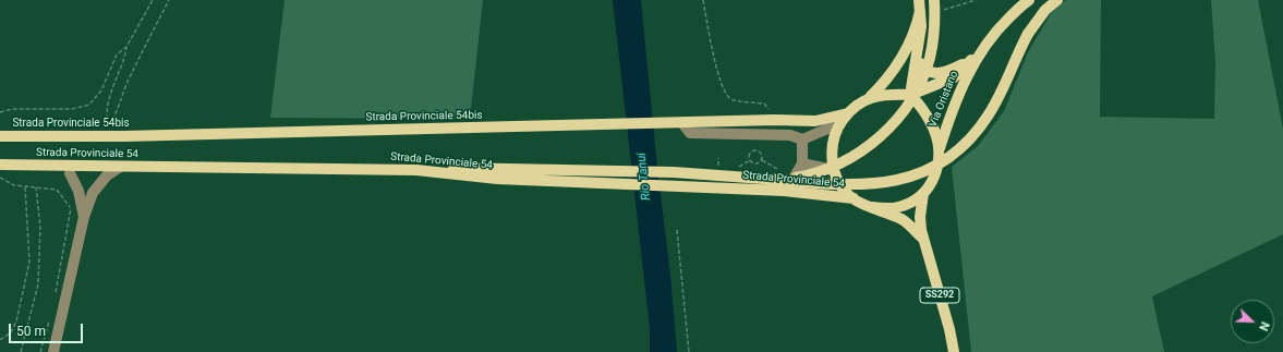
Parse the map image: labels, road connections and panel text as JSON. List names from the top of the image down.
{
  "streets": {
    "main road": [
      "Via Oristano",
      "Strada Provinciale 54bis",
      "Strada Provinciale 54",
      "SS292"
    ]
  },
  "crossings": [
    ["Via Oristano", "Strada Provinciale 54bis"],
    ["Via Oristano", "Strada Provinciale 54"],
    ["Via Oristano", "SS292"],
    ["Strada Provinciale 54bis", "Strada Provinciale 54"],
    ["Strada Provinciale 54bis", "SS292"],
    ["Strada Provinciale 54", "SS292"]
  ],
  "water": ["Rio Tanui"],
  "scale_bar": "50 m",
  "north": "bottom right"
}
